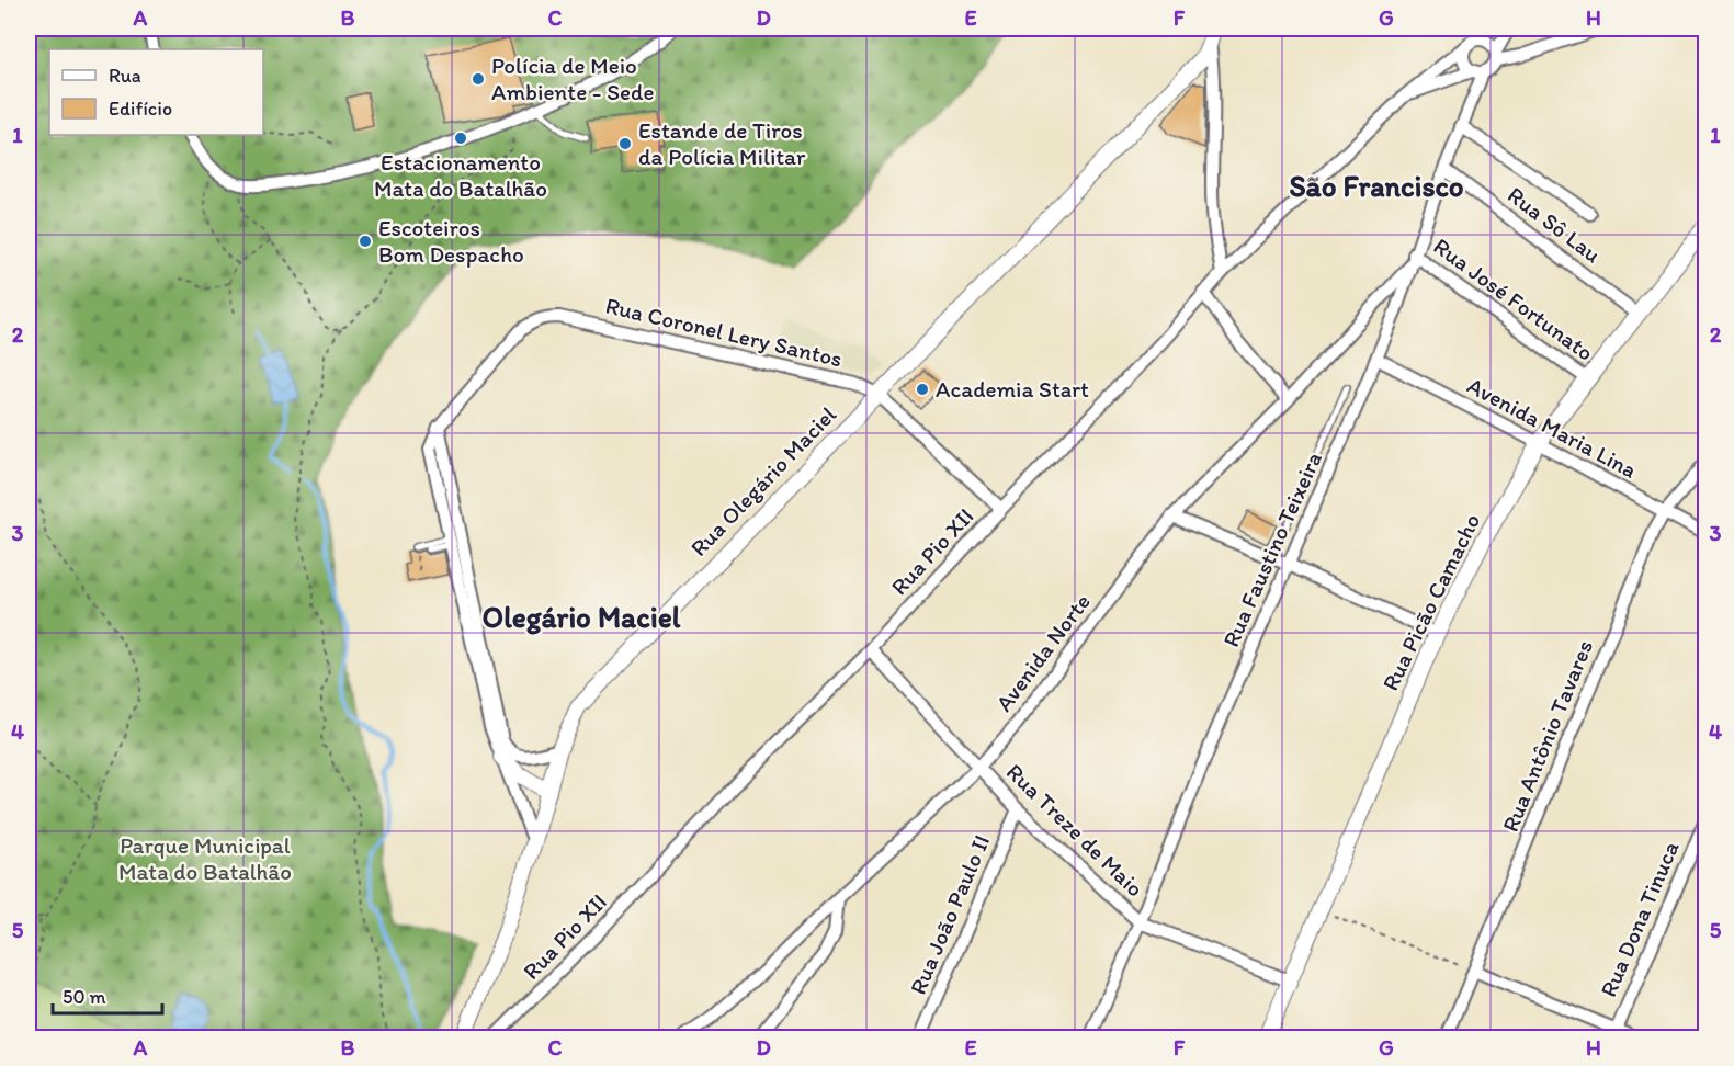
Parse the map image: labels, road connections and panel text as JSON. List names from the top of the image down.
{
  "streets": {
    "street": [
      "Rua Sô Lau",
      "Rua José Fortunato",
      "Rua Coronel Lery Santos",
      "Avenida Maria Lina",
      "Rua Olegário Maciel",
      "Rua Faustino Teixeira",
      "Rua Pio XII",
      "Rua Picão Camacho",
      "Avenida Norte",
      "Rua Antônio Tavares",
      "Rua Treze de Maio",
      "Rua João Paulo II",
      "Rua Dona Tinuca"
    ]
  },
  "crossings": [
    ["Rua Sô Lau", "Rua Faustino Teixeira"],
    ["Rua Sô Lau", "Rua Picão Camacho"],
    ["Rua José Fortunato", "Rua Faustino Teixeira"],
    ["Rua José Fortunato", "Rua Picão Camacho"],
    ["Rua José Fortunato", "Avenida Norte"],
    ["Rua Coronel Lery Santos", "Rua Olegário Maciel"],
    ["Rua Coronel Lery Santos", "Rua Pio XII"],
    ["Avenida Maria Lina", "Rua Faustino Teixeira"],
    ["Avenida Maria Lina", "Rua Picão Camacho"],
    ["Avenida Maria Lina", "Rua Antônio Tavares"],
    ["Rua Faustino Teixeira", "Rua Pio XII"],
    ["Rua Faustino Teixeira", "Avenida Norte"],
    ["Rua Faustino Teixeira", "Rua Treze de Maio"],
    ["Rua Pio XII", "Rua Treze de Maio"],
    ["Rua Picão Camacho", "Rua Treze de Maio"],
    ["Avenida Norte", "Rua Treze de Maio"],
    ["Rua Treze de Maio", "Rua João Paulo II"]
  ],
  "districts": ["São Francisco", "Olegário Maciel"],
  "parks": ["Parque Municipal Mata do Batalhão"],
  "places": [
    "Polícia de Meio Ambiente - Sede",
    "Estacionamento Mata do Batalhão",
    "Estande de Tiros da Polícia Militar",
    "Escoteiros Bom Despacho",
    "Academia Start"
  ],
  "legend": ["Rua", "Edifício"],
  "scale_bar": "50 m",
  "grid": {
    "columns": [
      "A",
      "B",
      "C",
      "D",
      "E",
      "F",
      "G",
      "H"
    ],
    "rows": [
      "1",
      "2",
      "3",
      "4",
      "5"
    ]
  }
}
